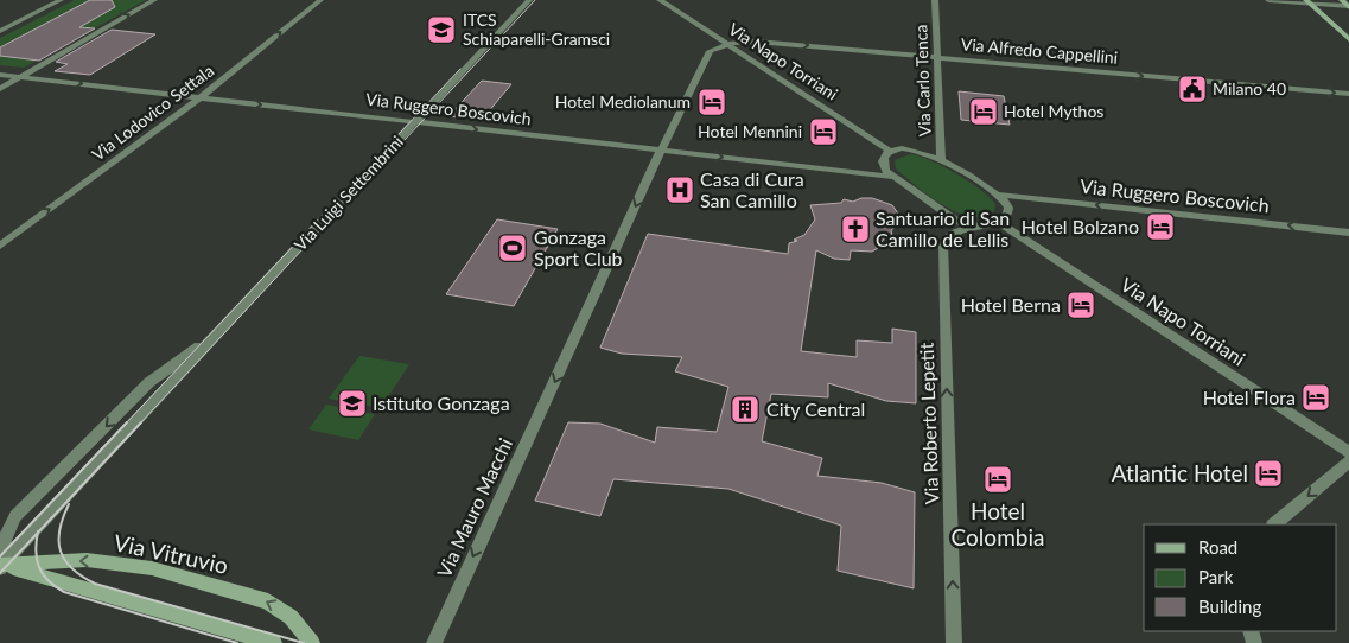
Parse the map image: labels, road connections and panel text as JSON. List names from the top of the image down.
{
  "streets": {
    "street": [
      "Via Alfredo Cappellini",
      "Via Napo Torriani",
      "Via Carlo Tenca",
      "Via Ruggero Boscovich",
      "Via Lodovico Settala",
      "Via Luigi Settembrini",
      "Via Roberto Lepetit",
      "Via Mauro Macchi",
      "Via Vitruvio"
    ]
  },
  "crossings": [
    ["Via Alfredo Cappellini", "Via Napo Torriani"],
    ["Via Alfredo Cappellini", "Via Carlo Tenca"],
    ["Via Alfredo Cappellini", "Via Mauro Macchi"],
    ["Via Napo Torriani", "Via Roberto Lepetit"],
    ["Via Napo Torriani", "Via Mauro Macchi"],
    ["Via Ruggero Boscovich", "Via Lodovico Settala"],
    ["Via Ruggero Boscovich", "Via Luigi Settembrini"],
    ["Via Ruggero Boscovich", "Via Mauro Macchi"],
    ["Via Luigi Settembrini", "Via Vitruvio"]
  ],
  "one_way": [
    "Via Alfredo Cappellini",
    "Via Lodovico Settala",
    "Via Roberto Lepetit",
    "Via Mauro Macchi"
  ],
  "places": {
    "school or university": ["ITCS Schiaparelli-Gramsci", "Istituto Gonzaga"],
    "public building": ["Milano 40"],
    "hotel": [
      "Hotel Mediolanum",
      "Hotel Mythos",
      "Hotel Mennini",
      "Hotel Bolzano",
      "Hotel Berna",
      "Hotel Flora",
      "Atlantic Hotel",
      "Hotel Colombia"
    ],
    "hospital": ["Casa di Cura San Camillo"],
    "church": ["Santuario di San Camillo de Lellis"],
    "sports": ["Gonzaga Sport Club"],
    "building": ["City Central"]
  },
  "legend": ["Road", "Park", "Building"]
}
